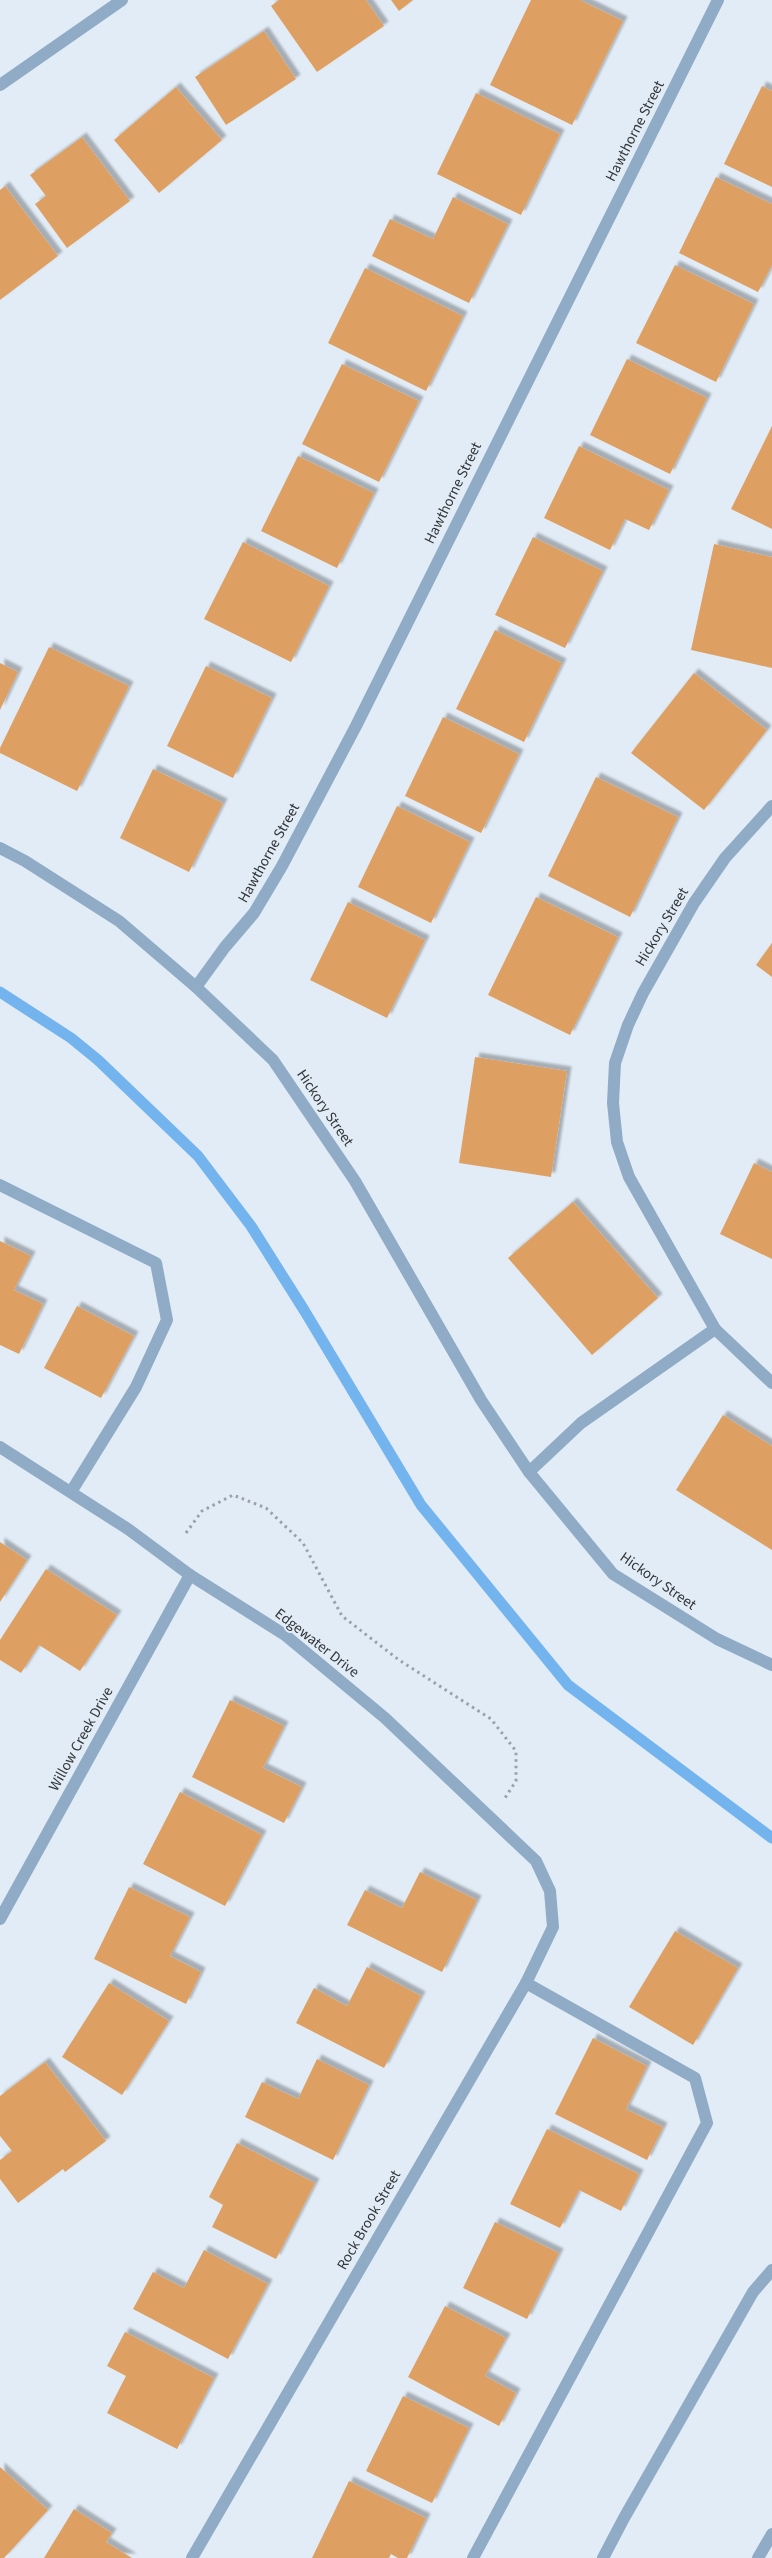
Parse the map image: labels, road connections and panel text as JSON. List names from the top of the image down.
{
  "streets": {
    "street": [
      "Hawthorne Street",
      "Hickory Street",
      "Edgewater Drive",
      "Willow Creek Drive",
      "Rock Brook Street"
    ]
  },
  "crossings": [
    ["Hawthorne Street", "Hickory Street"],
    ["Edgewater Drive", "Willow Creek Drive"],
    ["Edgewater Drive", "Rock Brook Street"]
  ]
}
